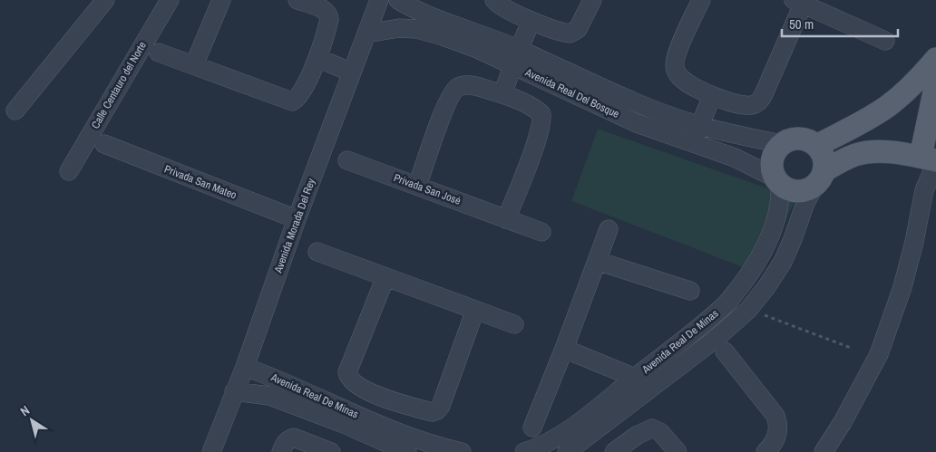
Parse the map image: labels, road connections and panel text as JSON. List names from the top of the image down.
{
  "streets": {
    "street": [
      "Calle Centauro del Norte",
      "Avenida Real Del Bosque",
      "Privada San Mateo",
      "Privada San José",
      "Avenida Morada Del Rey",
      "Avenida Real De Minas"
    ]
  },
  "crossings": [
    ["Avenida Real Del Bosque", "Avenida Morada Del Rey"],
    ["Avenida Real Del Bosque", "Avenida Real De Minas"],
    ["Privada San Mateo", "Avenida Morada Del Rey"],
    ["Avenida Morada Del Rey", "Avenida Real De Minas"]
  ],
  "scale_bar": "50 m",
  "north": "top left"
}
